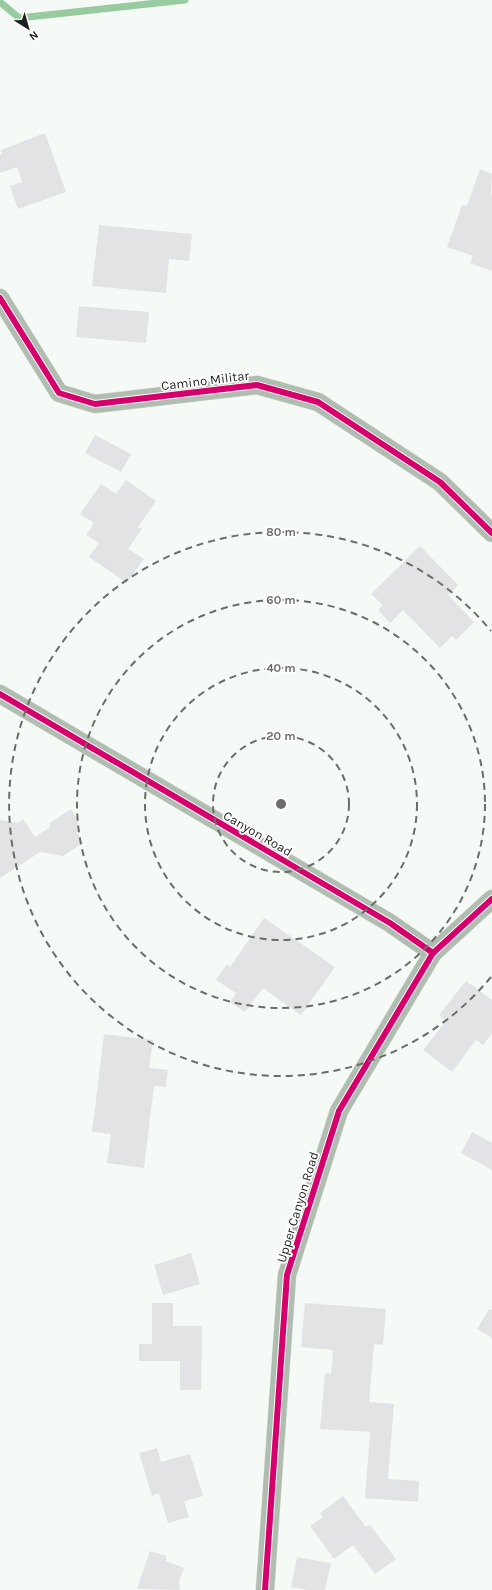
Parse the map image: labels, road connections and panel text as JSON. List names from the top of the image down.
{
  "streets": {
    "street": ["Camino Militar", "Canyon Road", "Upper Canyon Road"]
  },
  "crossings": [
    ["Canyon Road", "Upper Canyon Road"]
  ],
  "north": "bottom right",
  "rings": [
    "80 m",
    "60 m",
    "40 m",
    "20 m"
  ]
}
